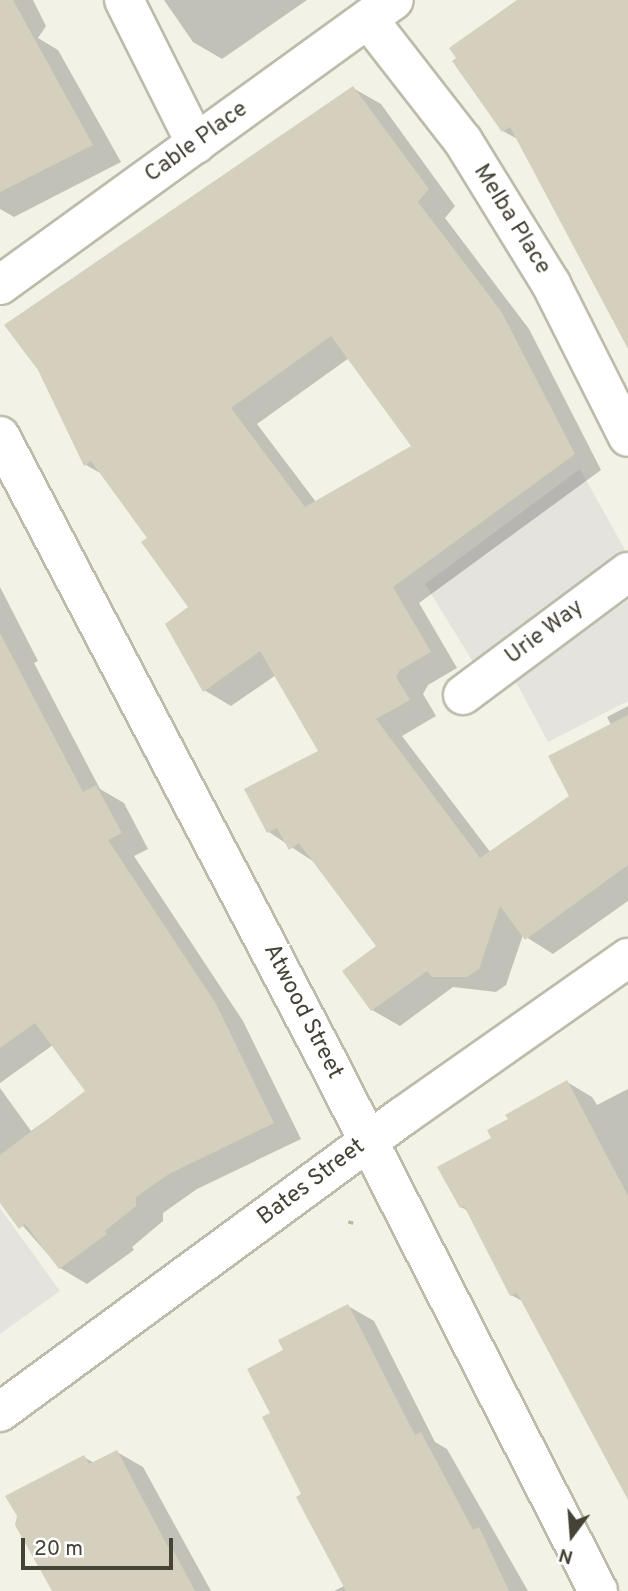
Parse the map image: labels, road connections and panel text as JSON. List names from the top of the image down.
{
  "streets": {
    "street": [
      "Cable Place",
      "Melba Place",
      "Urie Way",
      "Atwood Street",
      "Bates Street"
    ]
  },
  "crossings": [
    ["Cable Place", "Melba Place"],
    ["Atwood Street", "Bates Street"]
  ],
  "scale_bar": "20 m",
  "north": "bottom"
}
